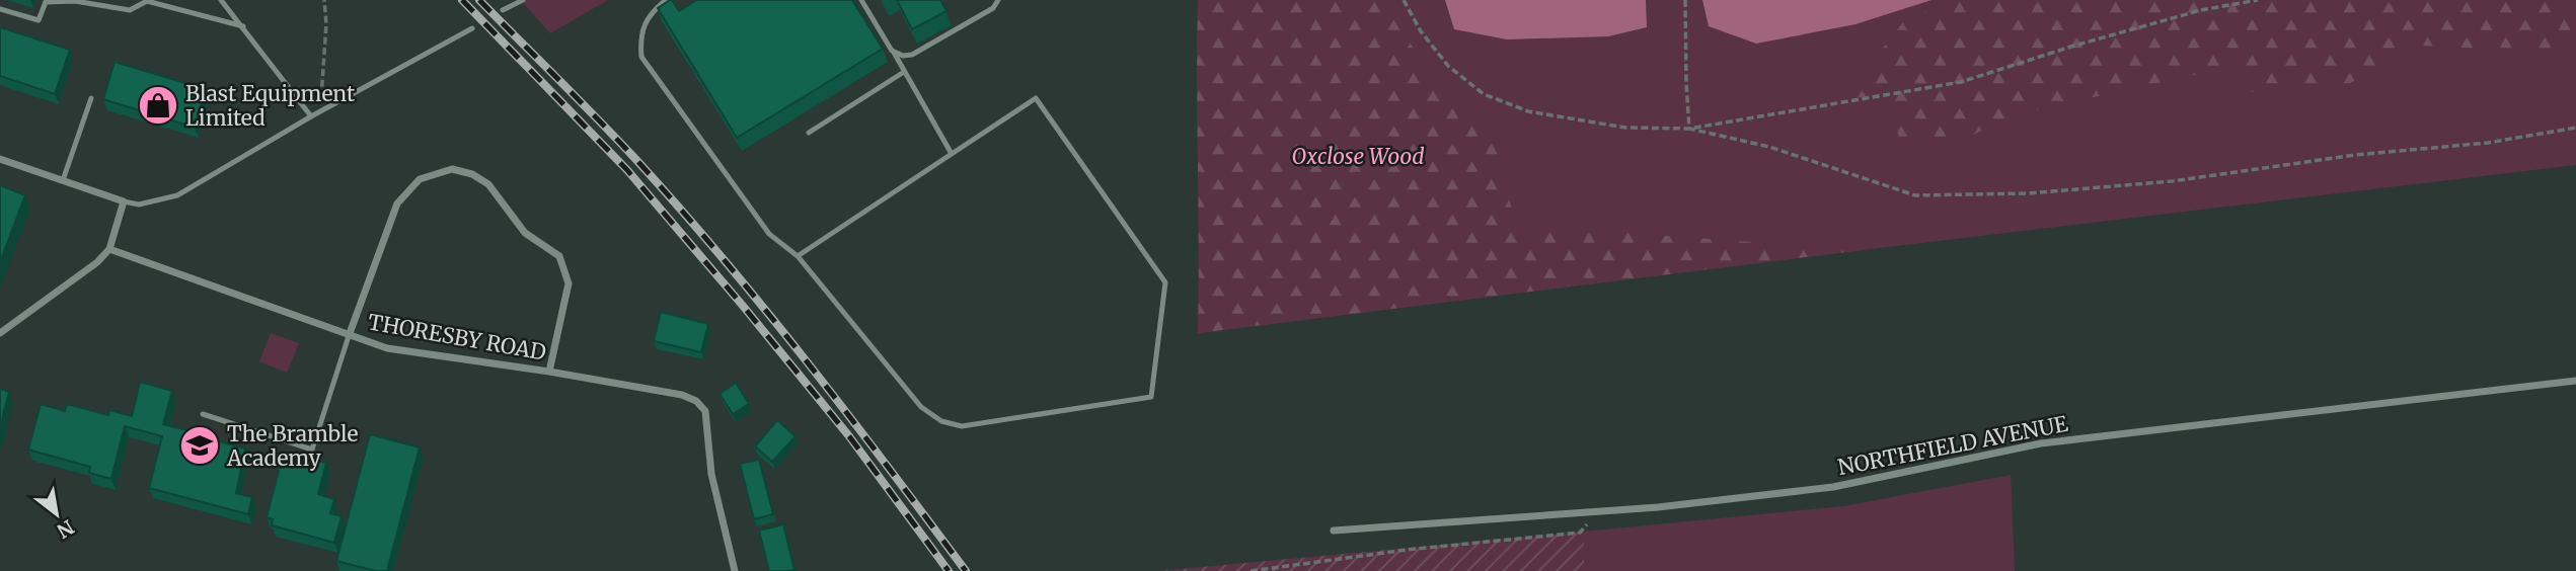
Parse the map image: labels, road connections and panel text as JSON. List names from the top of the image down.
{
  "streets": {
    "street": ["THORESBY ROAD", "NORTHFIELD AVENUE"]
  },
  "parks": ["Oxclose Wood"],
  "places": {
    "shop": ["Blast Equipment Limited"],
    "school or university": ["The Bramble Academy"]
  },
  "north": "bottom right"
}
